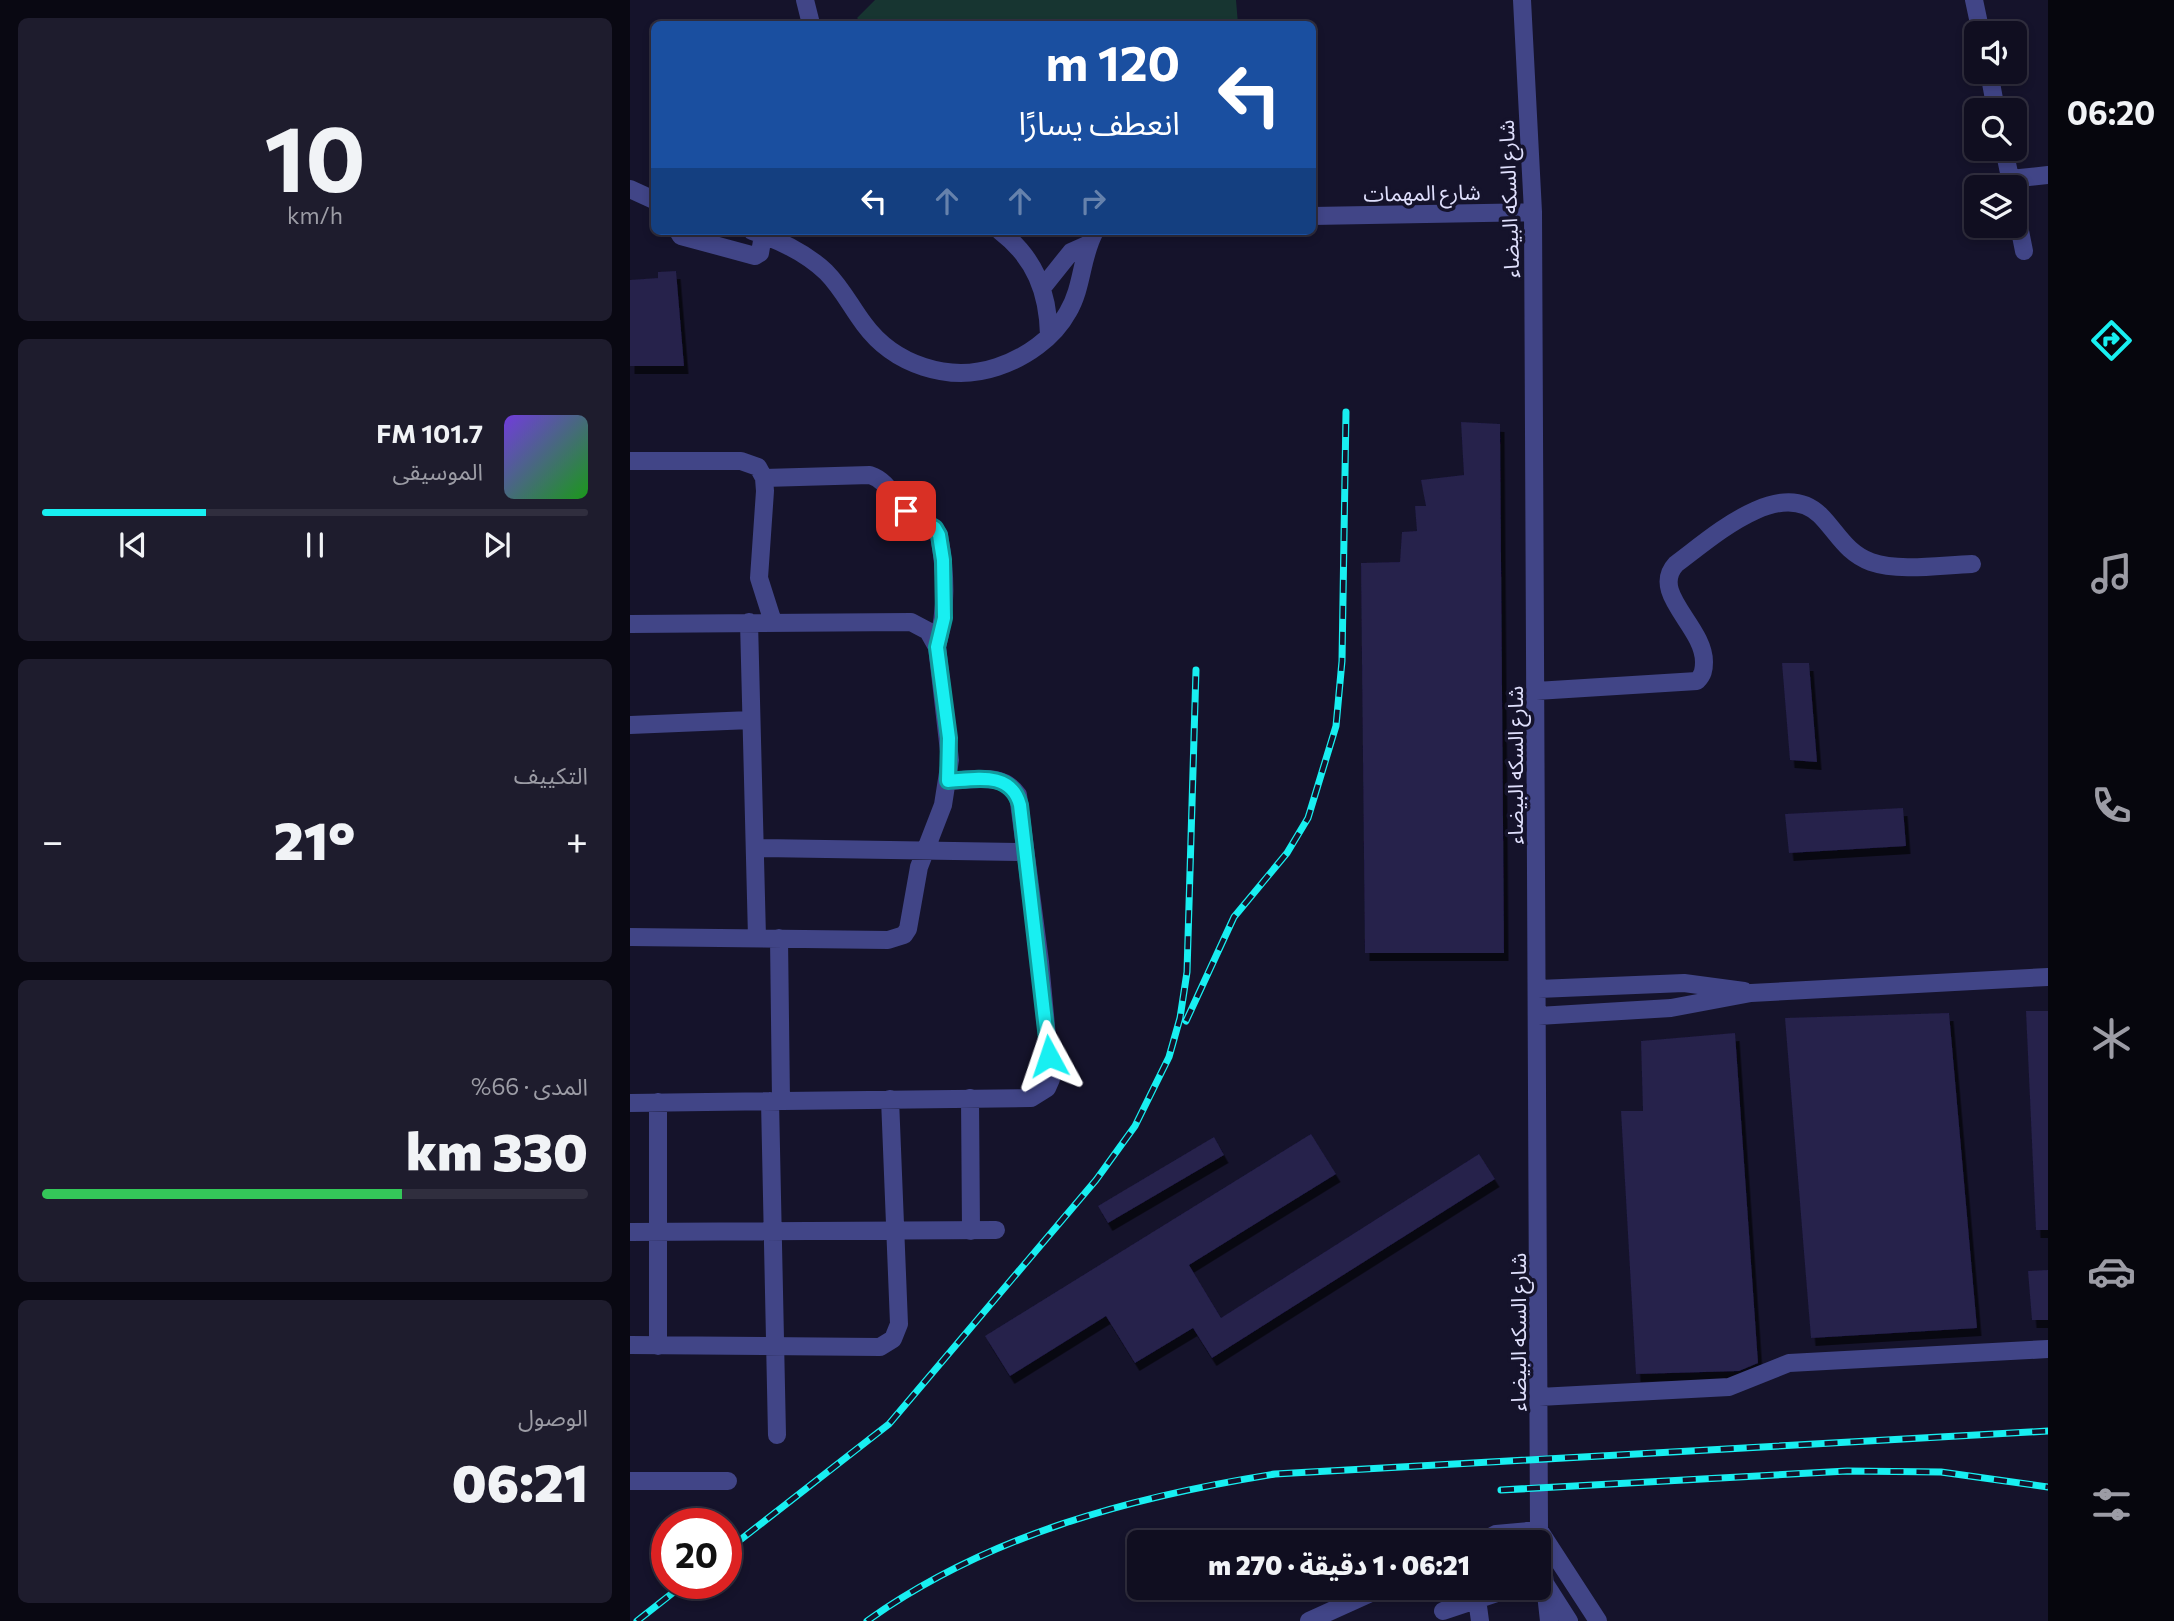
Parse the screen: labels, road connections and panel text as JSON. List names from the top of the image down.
{
  "streets": {
    "street": ["شارع المهمات", "شارع السكه البيضاء"]
  },
  "crossings": [
    ["شارع المهمات", "شارع السكه البيضاء"]
  ],
  "page": {
    "tabs": "06:20",
    "tile": [
      ["10", "km/h"],
      "التكييف",
      ["المدى · 66%", "330 km"],
      ["الوصول", "06:21"]
    ],
    "turn": ["120 m", "انعطف يسارًا"],
    "song": ["101.7 FM", "الموسيقى"],
    "heat": ["−", "21°", "+"],
    "limit": "20",
    "trip": "06:21 · 1 دقيقة · 270 m"
  }
}
